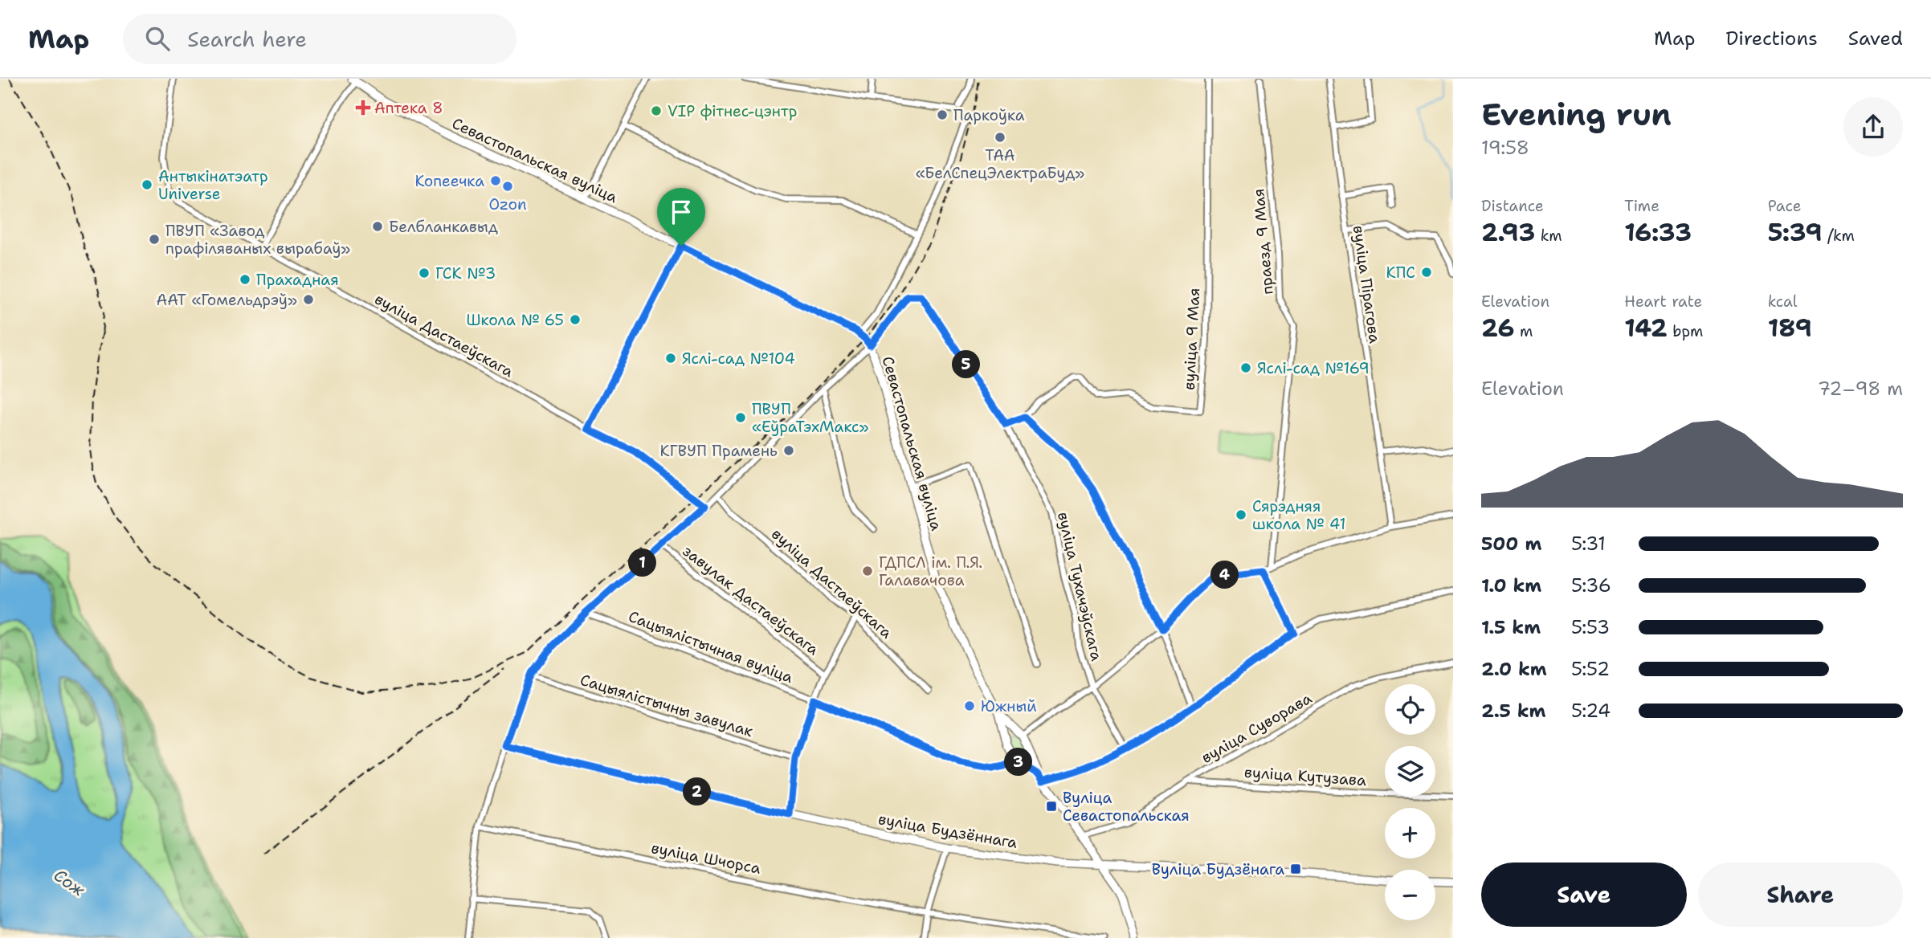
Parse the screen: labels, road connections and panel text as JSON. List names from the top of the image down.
{
  "streets": {
    "street": [
      "Севастопальская вуліца",
      "праезд 9 Мая",
      "вуліца Пірагова",
      "вуліца Дастаеўскага",
      "вуліца 9 Мая",
      "вуліца Тухачэўскага",
      "завулак Дастаеўскага",
      "Сацыялістычная вуліца",
      "Сацыялістычны завулак",
      "вуліца Суворава",
      "вуліца Кутузава",
      "вуліца Будзённага",
      "вуліца Шчорса"
    ]
  },
  "crossings": [
    ["Севастопальская вуліца", "вуліца Тухачэўскага"],
    ["Севастопальская вуліца", "Сацыялістычная вуліца"],
    ["Севастопальская вуліца", "вуліца Суворава"],
    ["Севастопальская вуліца", "вуліца Будзённага"],
    ["вуліца 9 Мая", "вуліца Тухачэўскага"],
    ["вуліца Суворава", "вуліца Кутузава"]
  ],
  "water": ["Сож"],
  "places": {
    "health": ["Аптека 8"],
    "other": [
      "VIP фітнес-цэнтр",
      "Паркоўка",
      "ТАА «БелСпецЭлектраБуд»",
      "Копеечка",
      "Антыкінатэатр Universe",
      "Ozon",
      "Белбланкавыд",
      "ПВУП «Завод прафіляваных вырабаў»",
      "КПС",
      "ГСК №3",
      "Прахадная",
      "ААТ «Гомельдрэў»",
      "Школа № 65",
      "Яслі-сад №104",
      "Яслі-сад №169",
      "ПВУП «ЕўраТэхМакс»",
      "КГВУП Прамень",
      "Сярэдняя школа № 41",
      "ГДПСЛ ім. П.Я. Галавачова",
      "Южный"
    ],
    "transit": ["Вуліца Севастопальская", "Вуліца Будзёнага"]
  },
  "page": {
    "header": "Map",
    "search": "Search here",
    "nav": ["Map", "Directions", "Saved"],
    "heading": ["Evening run", "19:58"],
    "stats": [
      ["Distance", "2.93 km"],
      ["Time", "16:33"],
      ["Pace", "5:39 /km"],
      ["Elevation", "26 m"],
      ["Heart rate", "142 bpm"],
      ["kcal", "189"]
    ],
    "pins": [
      "5",
      "1",
      "4",
      "3",
      "2"
    ],
    "chart": ["Elevation", "72–98 m"],
    "list": [
      {
        "name": "500 m",
        "note": "5:31"
      },
      {
        "name": "1.0 km",
        "note": "5:36"
      },
      {
        "name": "1.5 km",
        "note": "5:53"
      },
      {
        "name": "2.0 km",
        "note": "5:52"
      },
      {
        "name": "2.5 km",
        "note": "5:24"
      }
    ],
    "map_buttons": ["+", "−"],
    "buttons": ["Save", "Share"]
  }
}
